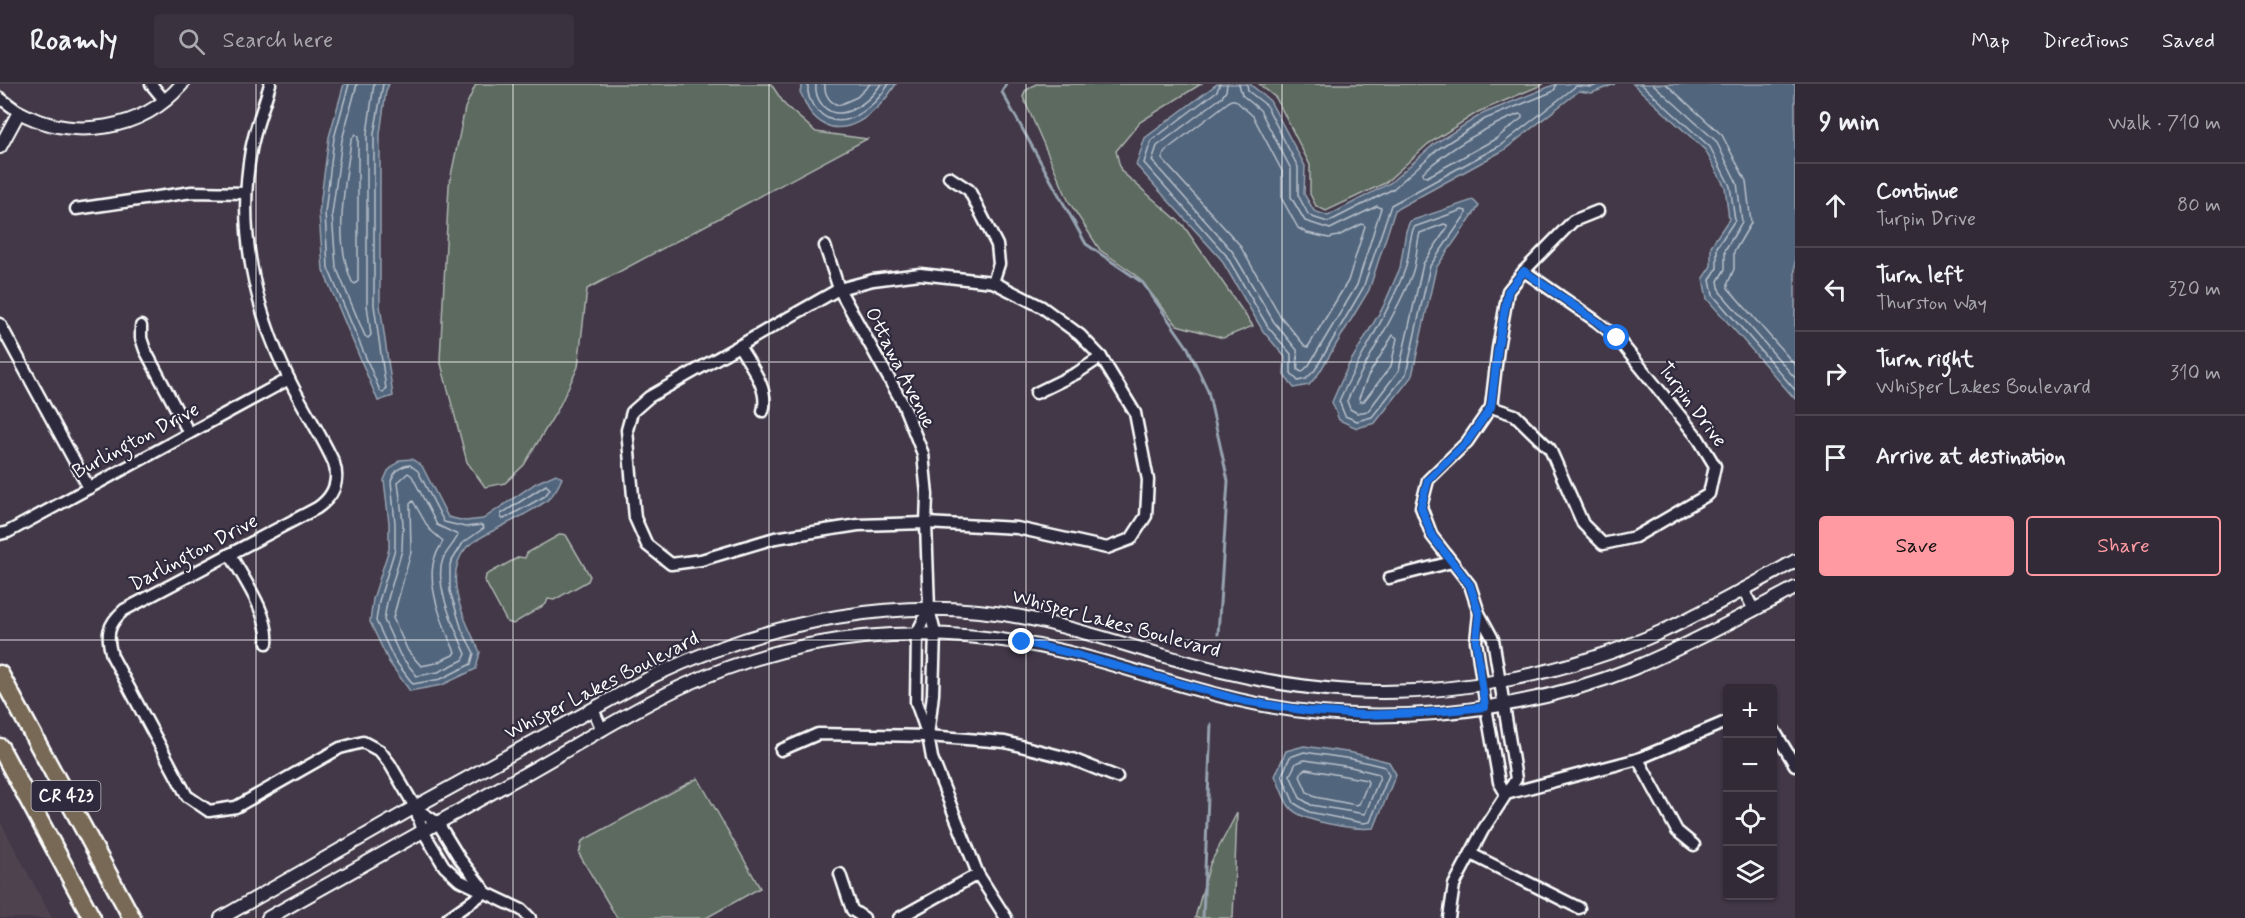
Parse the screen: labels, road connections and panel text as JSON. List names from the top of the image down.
{
  "streets": {
    "highway": ["CR 423"],
    "street": [
      "Ottawa Avenue",
      "Turpin Drive",
      "Burlington Drive",
      "Darlington Drive",
      "Whisper Lakes Boulevard"
    ]
  },
  "crossings": [
    ["Ottawa Avenue", "Whisper Lakes Boulevard"],
    ["Burlington Drive", "Darlington Drive"],
    ["Darlington Drive", "Whisper Lakes Boulevard"]
  ],
  "page": {
    "header": "Roamly",
    "search": "Search here",
    "nav": ["Map", "Directions", "Saved"],
    "heading": ["9 min", "Walk · 710 m"],
    "list": [
      ["Continue", "Turpin Drive", "80 m"],
      ["Turn left", "Thurston Way", "320 m"],
      ["Turn right", "Whisper Lakes Boulevard", "310 m"],
      "Arrive at destination"
    ],
    "buttons": ["Save", "Share"],
    "map_buttons": ["+", "−"]
  }
}
